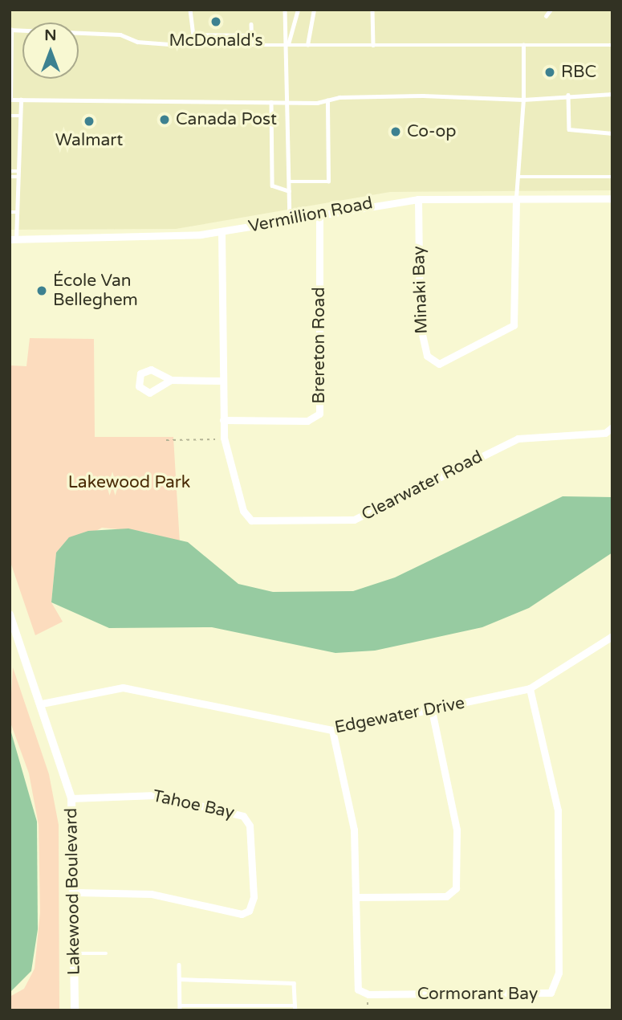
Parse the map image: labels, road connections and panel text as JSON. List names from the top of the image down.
{
  "streets": {
    "street": [
      "Vermillion Road",
      "Minaki Bay",
      "Brereton Road",
      "Clearwater Road",
      "Edgewater Drive",
      "Tahoe Bay",
      "Lakewood Boulevard",
      "Cormorant Bay"
    ]
  },
  "crossings": [
    ["Vermillion Road", "Minaki Bay"],
    ["Vermillion Road", "Brereton Road"],
    ["Vermillion Road", "Clearwater Road"],
    ["Brereton Road", "Clearwater Road"],
    ["Edgewater Drive", "Lakewood Boulevard"],
    ["Edgewater Drive", "Cormorant Bay"],
    ["Tahoe Bay", "Lakewood Boulevard"]
  ],
  "parks": ["Lakewood Park"],
  "places": [
    "McDonald's",
    "RBC",
    "Canada Post",
    "Walmart",
    "Co-op",
    "École Van Belleghem"
  ],
  "north": "top"
}
